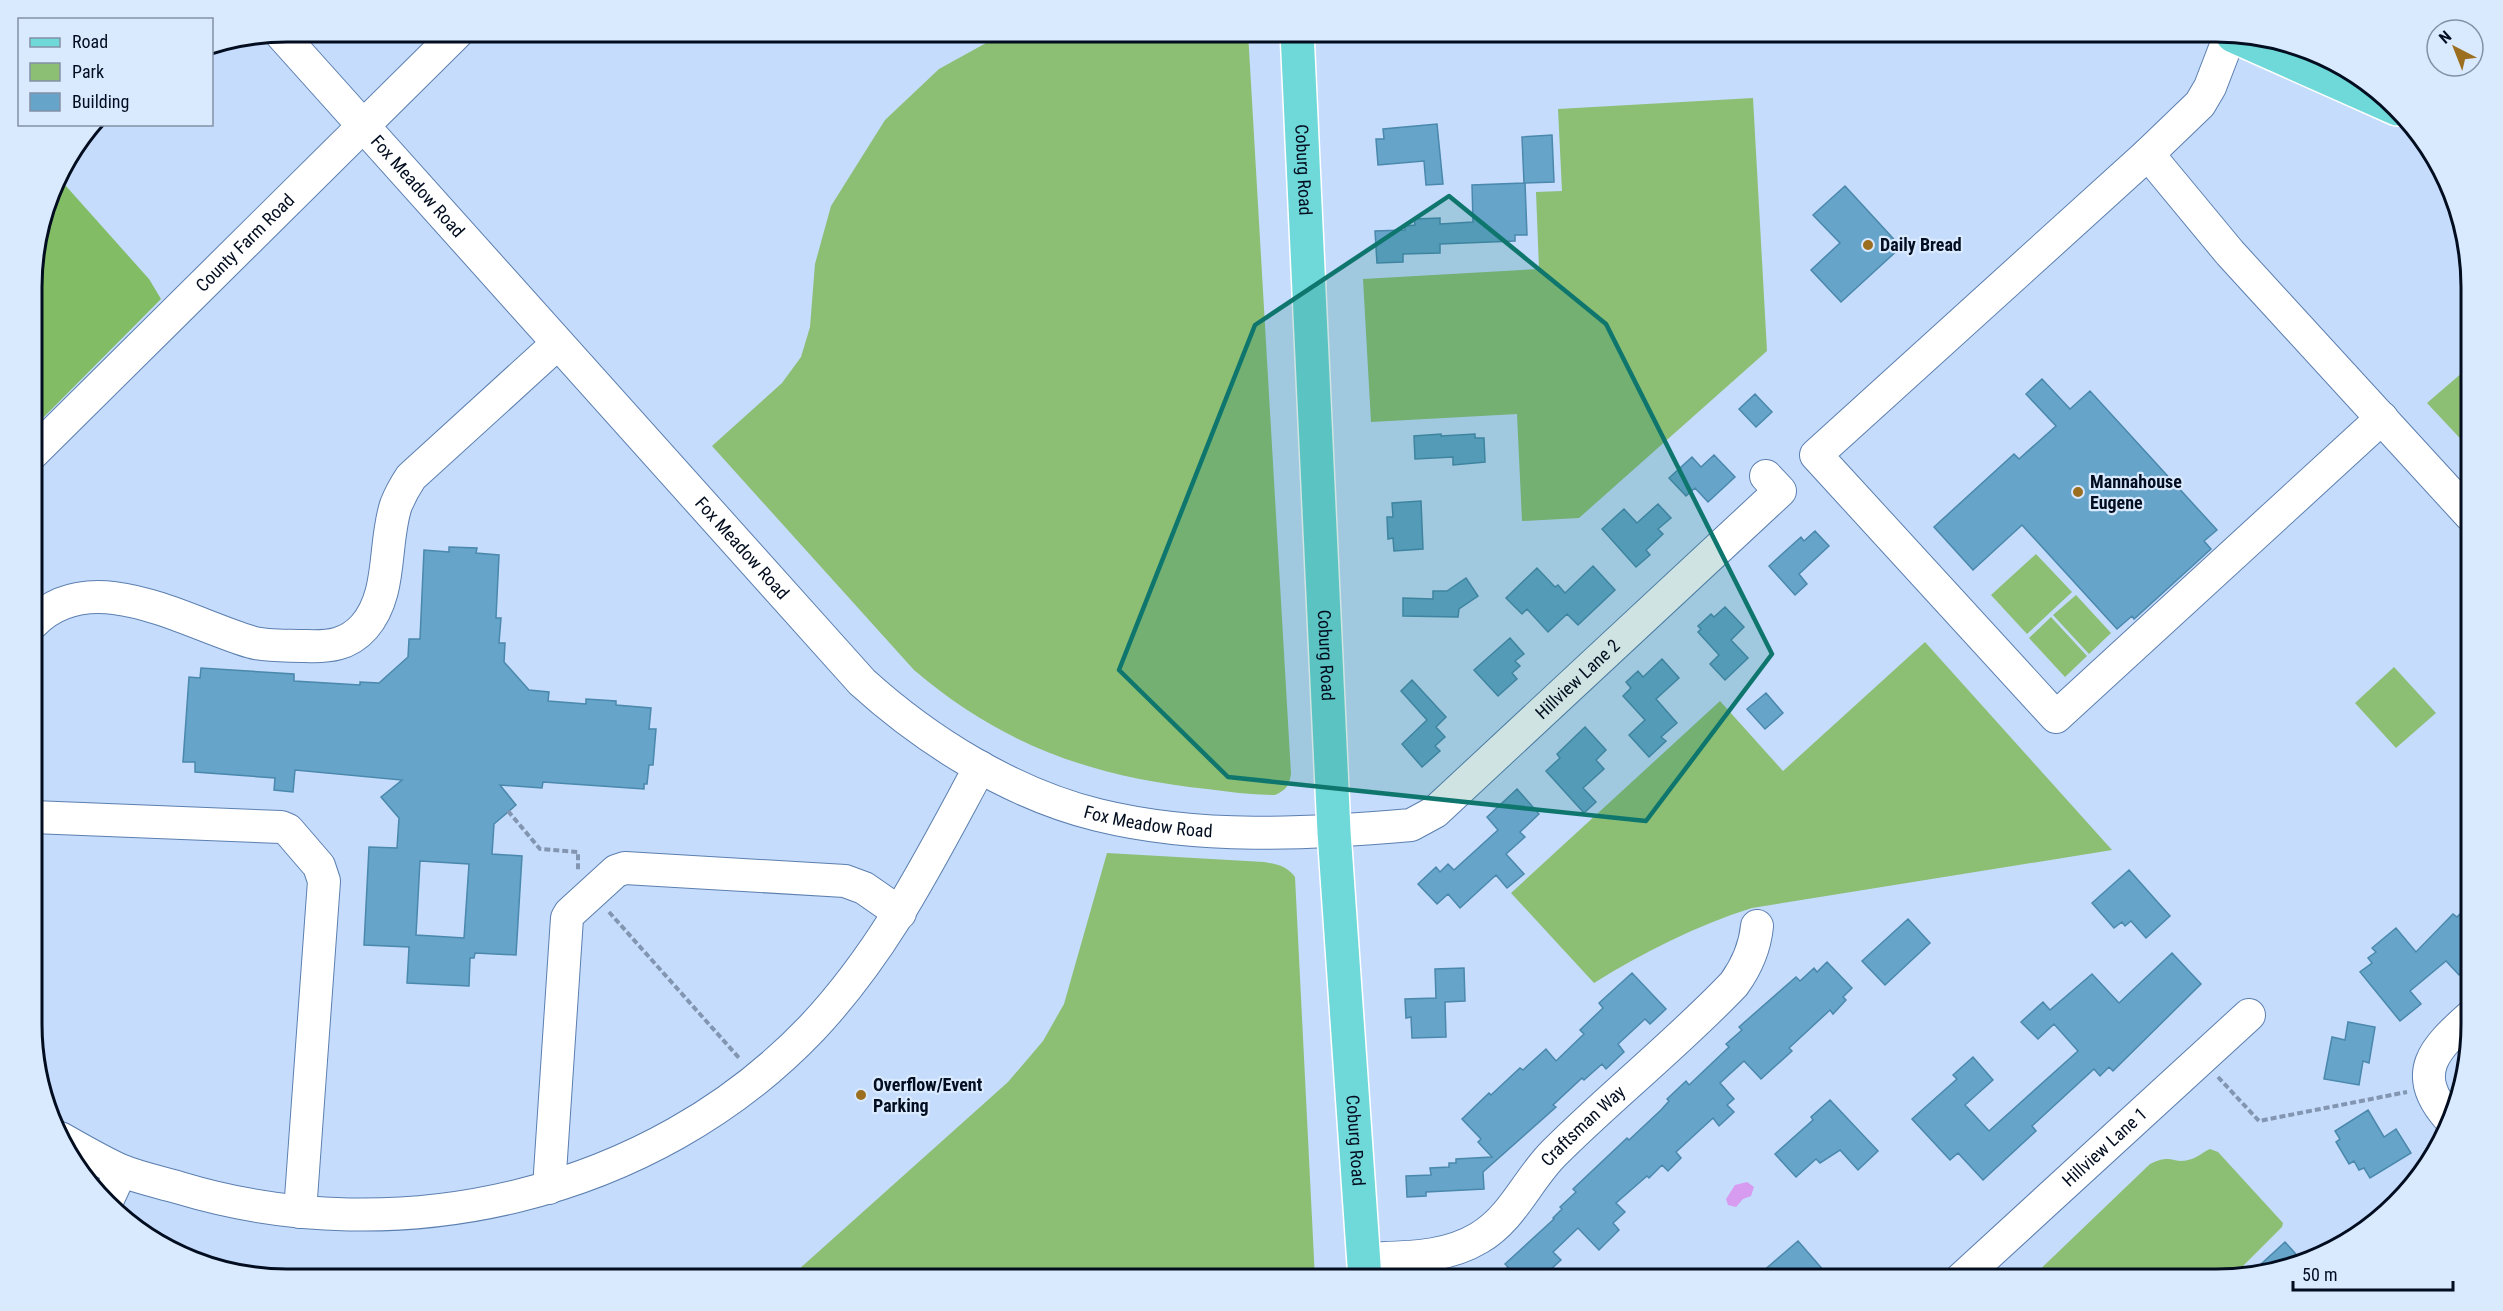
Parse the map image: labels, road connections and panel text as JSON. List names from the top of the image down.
{
  "streets": {
    "main road": ["Coburg Road"],
    "street": [
      "Fox Meadow Road",
      "County Farm Road",
      "Hillview Lane 2",
      "Craftsman Way",
      "Hillview Lane 1"
    ]
  },
  "crossings": [
    ["Coburg Road", "Fox Meadow Road"],
    ["Coburg Road", "Hillview Lane 2"],
    ["Coburg Road", "Craftsman Way"],
    ["Fox Meadow Road", "County Farm Road"],
    ["Fox Meadow Road", "Hillview Lane 2"]
  ],
  "places": ["Daily Bread", "Mannahouse Eugene", "Overflow/Event Parking"],
  "legend": ["Road", "Park", "Building"],
  "scale_bar": "50 m",
  "north": "top left"
}
